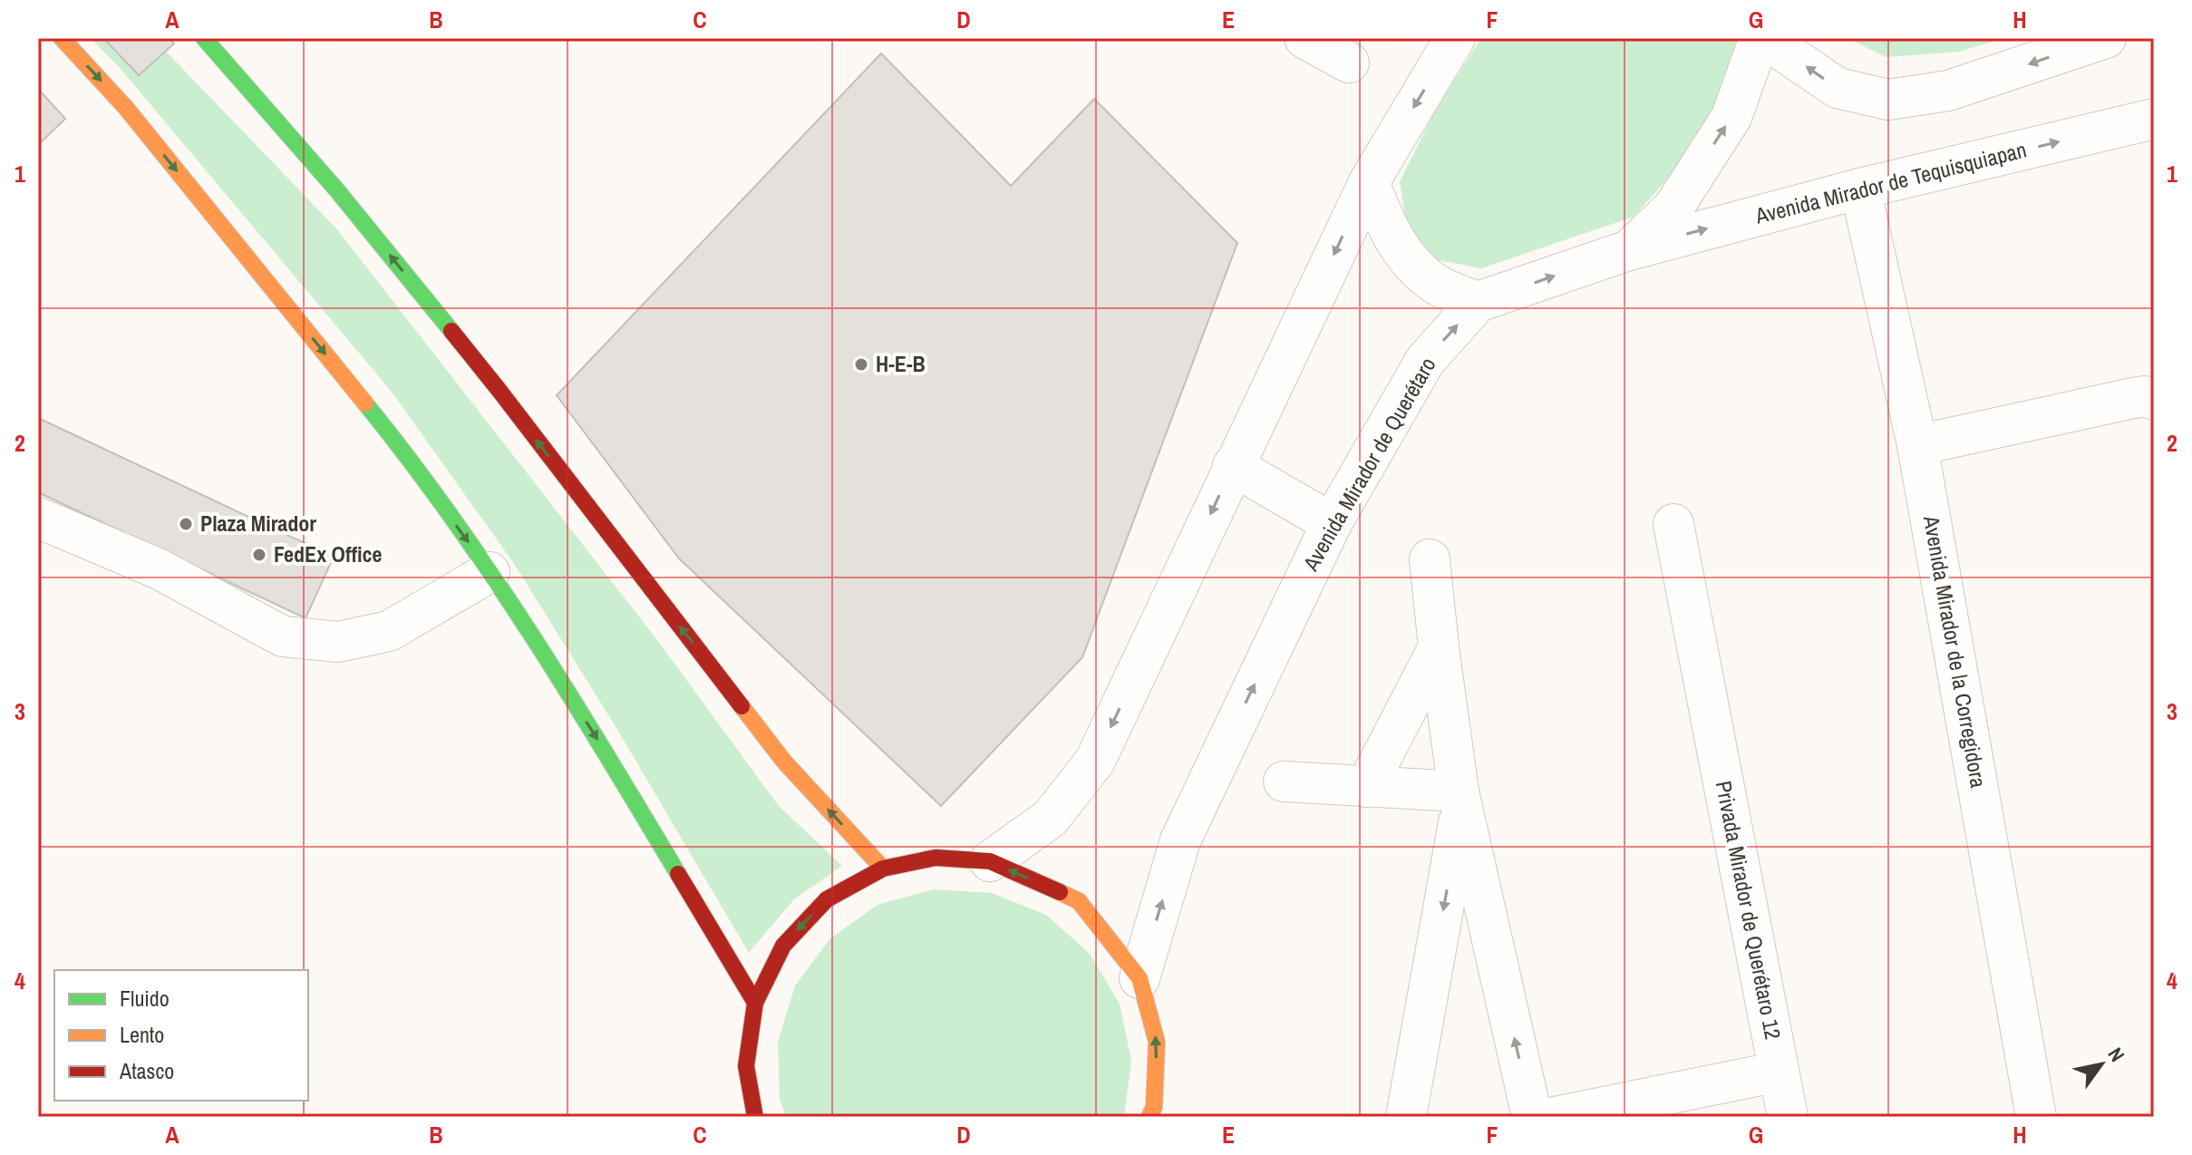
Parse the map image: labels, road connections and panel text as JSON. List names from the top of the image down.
{
  "streets": {
    "street": [
      "Avenida Mirador de Tequisquiapan",
      "Avenida Mirador de Querétaro",
      "Avenida Mirador de la Corregidora",
      "Privada Mirador de Querétaro 12"
    ]
  },
  "crossings": [
    ["Avenida Mirador de Tequisquiapan", "Avenida Mirador de Querétaro"],
    ["Avenida Mirador de Tequisquiapan", "Avenida Mirador de la Corregidora"]
  ],
  "places": ["H-E-B", "Plaza Mirador", "FedEx Office"],
  "legend": ["Fluido", "Lento", "Atasco"],
  "north": "top right",
  "grid": {
    "columns": [
      "A",
      "B",
      "C",
      "D",
      "E",
      "F",
      "G",
      "H"
    ],
    "rows": [
      "1",
      "2",
      "3",
      "4"
    ]
  }
}
